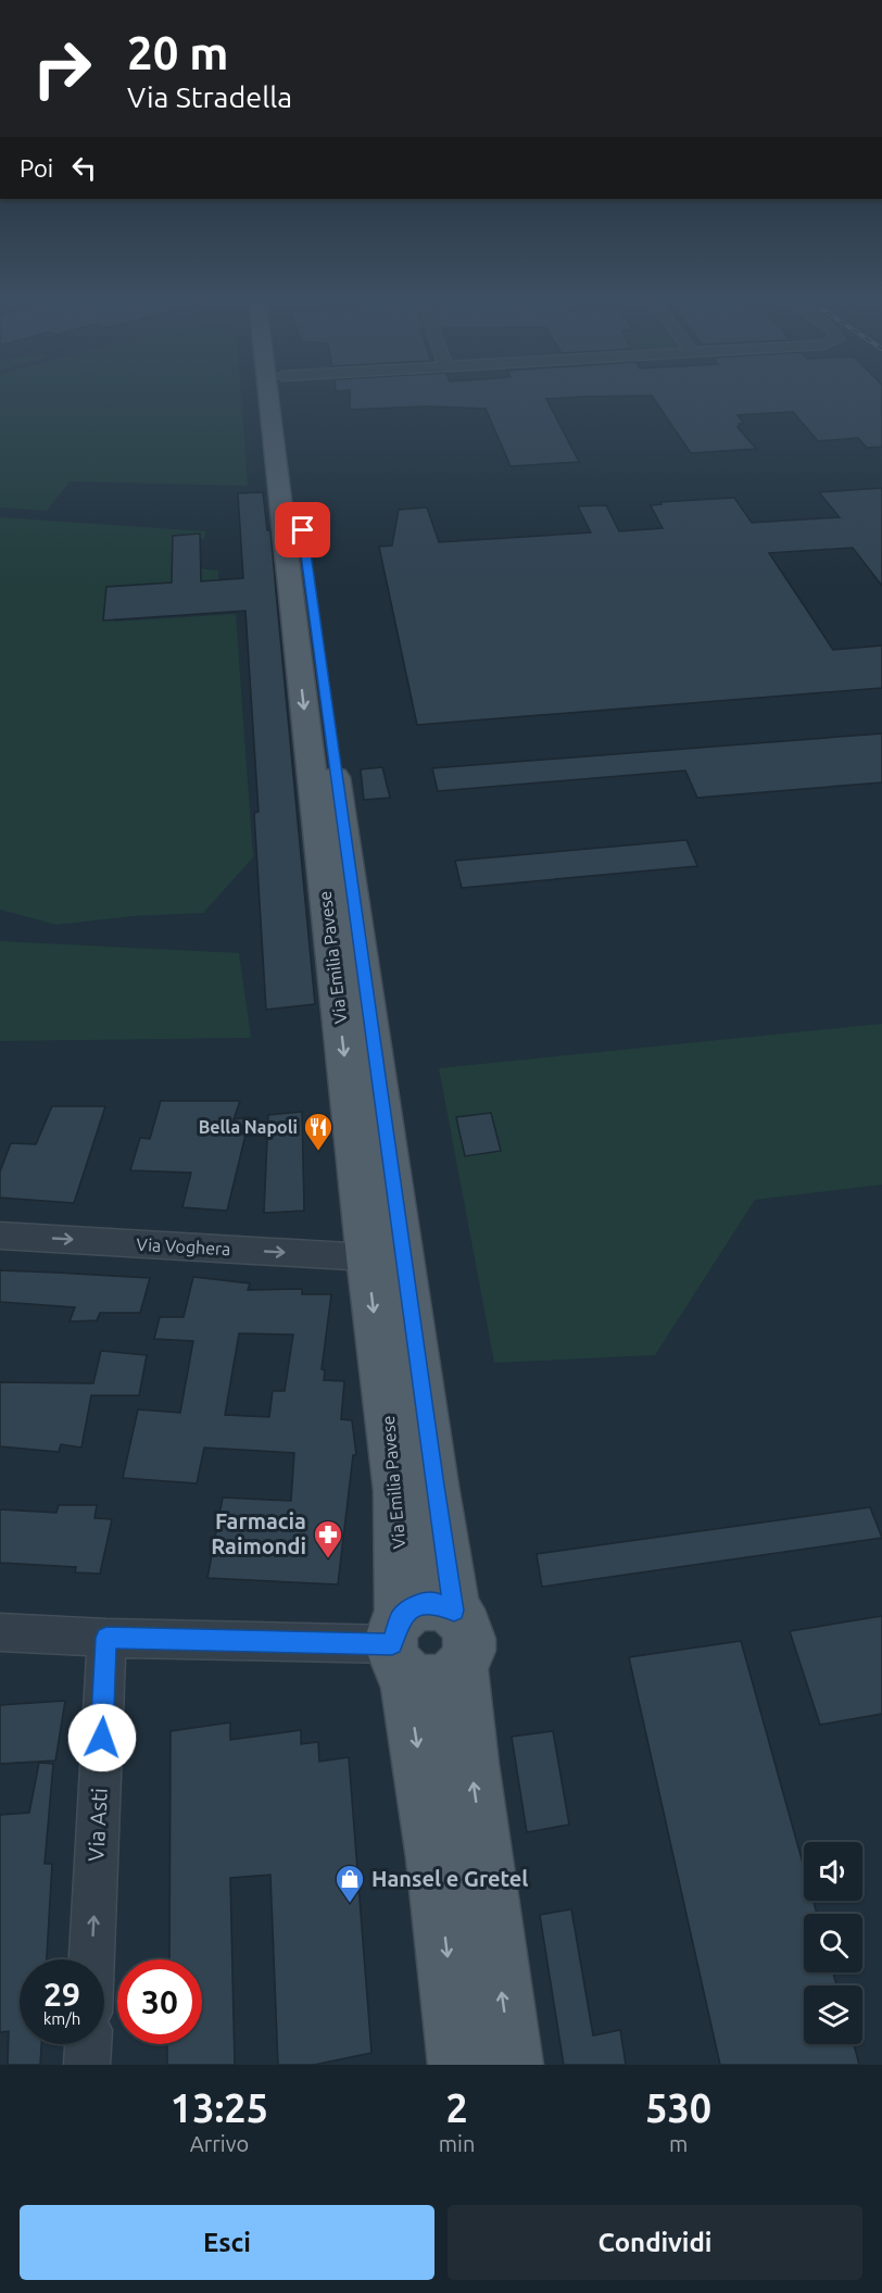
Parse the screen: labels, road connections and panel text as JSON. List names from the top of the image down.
{
  "streets": {
    "main road": ["Via Emilia Pavese"],
    "street": ["Via Voghera", "Via Asti"]
  },
  "crossings": [
    ["Via Emilia Pavese", "Via Voghera"]
  ],
  "one_way": ["Via Voghera", "Via Asti"],
  "places": {
    "restaurant": ["Bella Napoli"],
    "pharmacy": ["Farmacia Raimondi"],
    "shop": ["Hansel e Gretel"]
  },
  "page": {
    "turn": ["20 m", "Via Stradella"],
    "then": "Poi",
    "speed": "29 km/h",
    "limit": "30",
    "eta": [
      "13:25",
      "Arrivo",
      "2",
      "min",
      "530",
      "m"
    ],
    "buttons": ["Esci", "Condividi"]
  }
}
